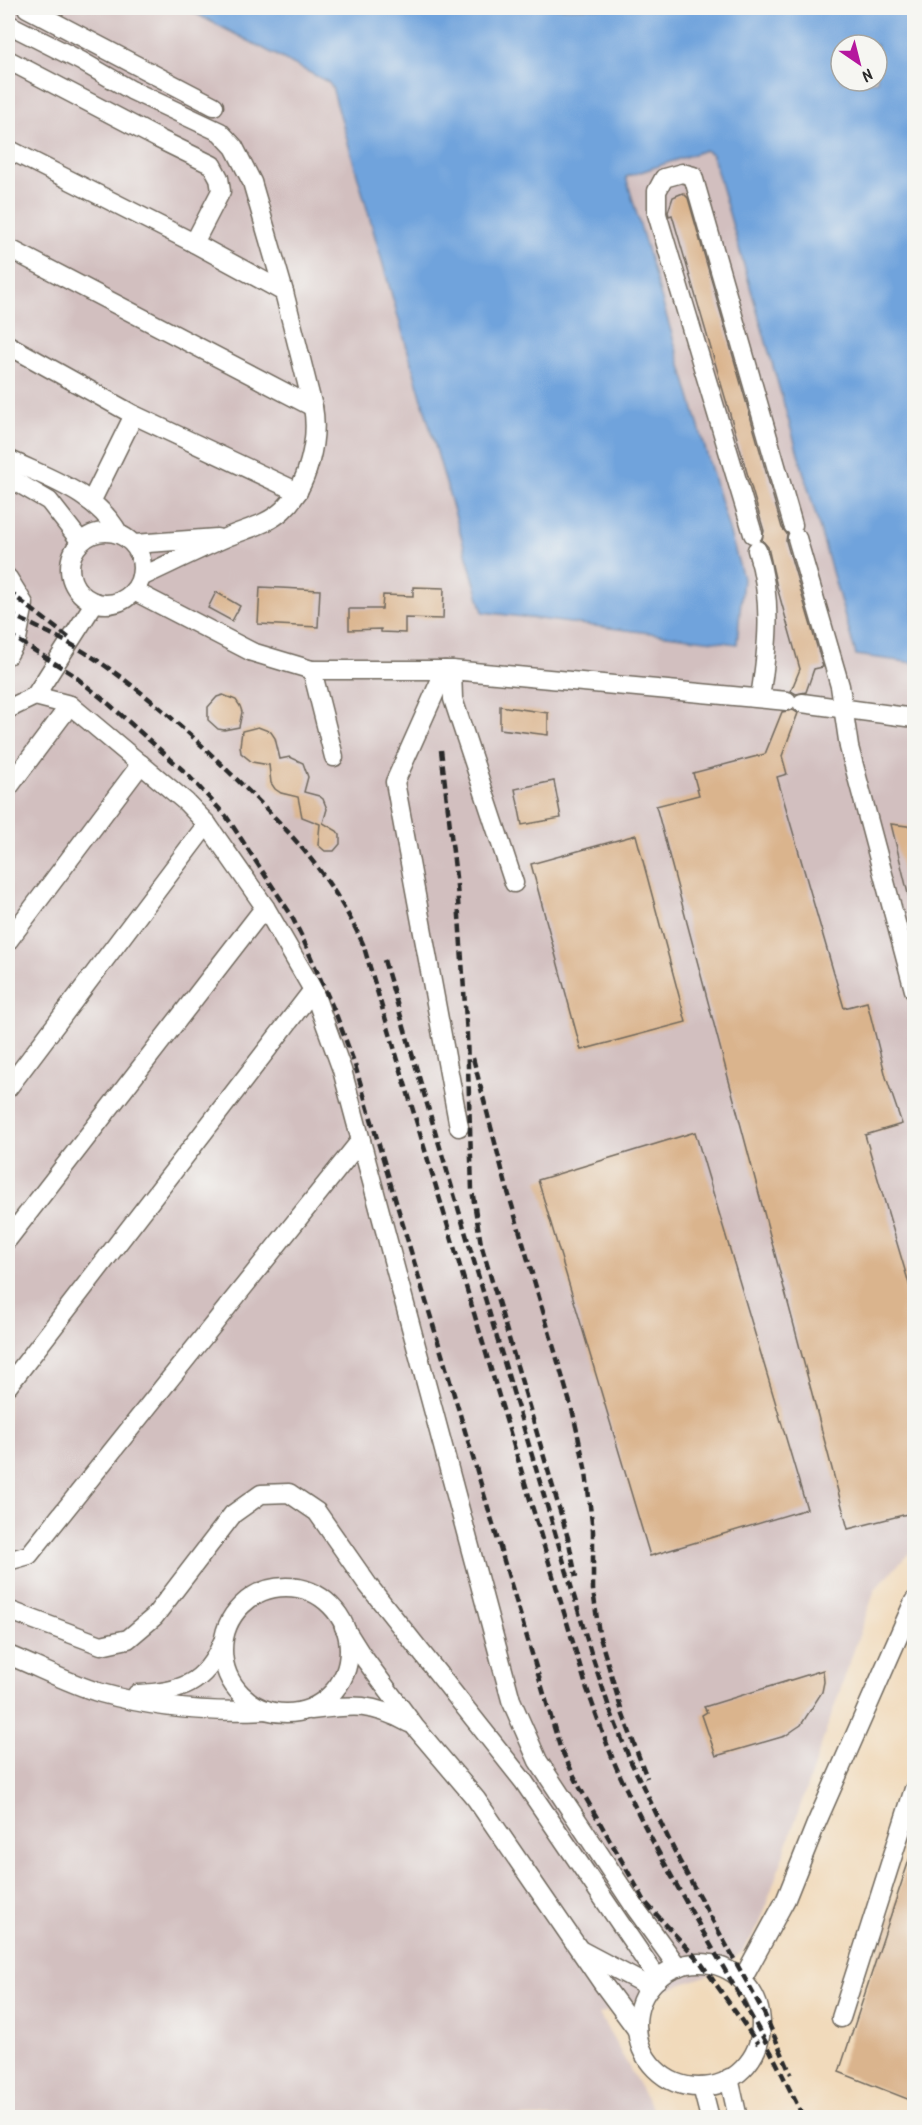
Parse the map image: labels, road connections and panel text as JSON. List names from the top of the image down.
{
  "north": "bottom right"
}
